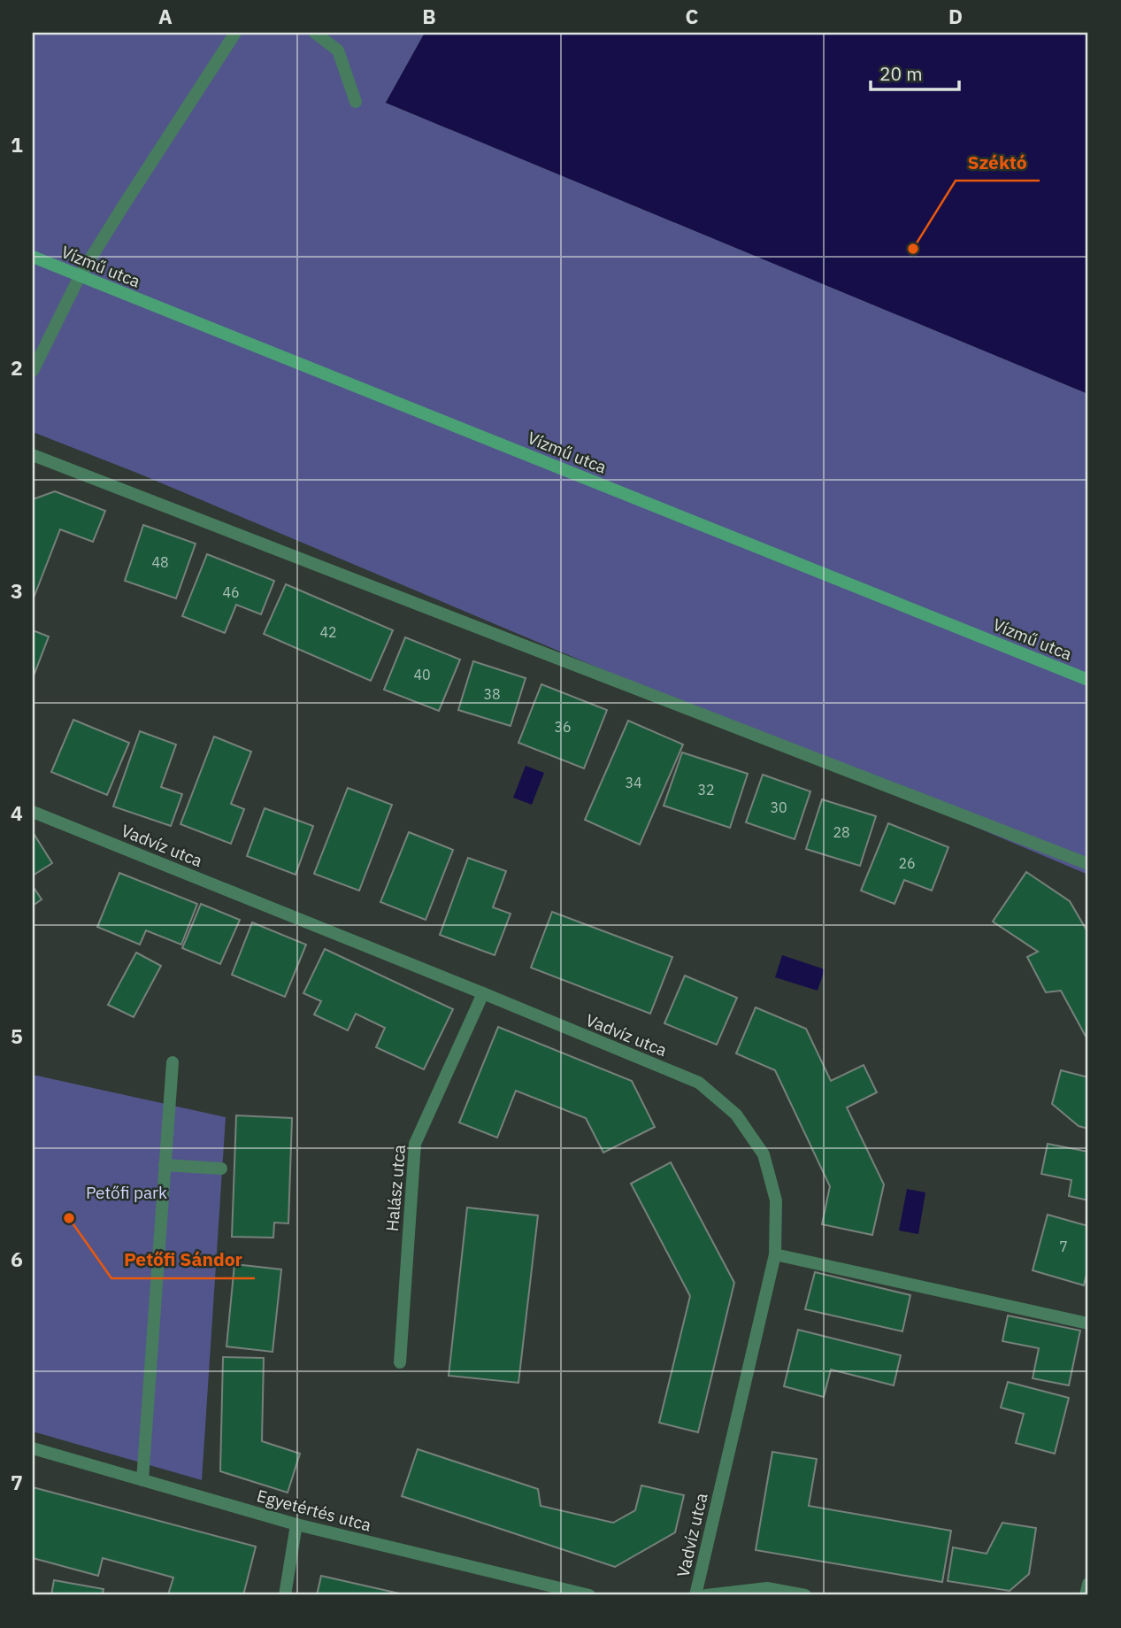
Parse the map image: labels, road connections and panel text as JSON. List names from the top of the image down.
{
  "streets": {
    "main road": ["Vízmű utca"],
    "street": ["Vadvíz utca", "Halász utca", "Egyetértés utca"]
  },
  "crossings": [
    ["Vadvíz utca", "Halász utca"]
  ],
  "parks": ["Petőfi park"],
  "places": ["Széktó", "Petőfi Sándor"],
  "house_numbers": [
    "48",
    "46",
    "42",
    "40",
    "38",
    "36",
    "34",
    "32",
    "30",
    "28",
    "26",
    "7"
  ],
  "scale_bar": "20 m",
  "grid": {
    "columns": [
      "A",
      "B",
      "C",
      "D"
    ],
    "rows": [
      "1",
      "2",
      "3",
      "4",
      "5",
      "6",
      "7"
    ]
  }
}
